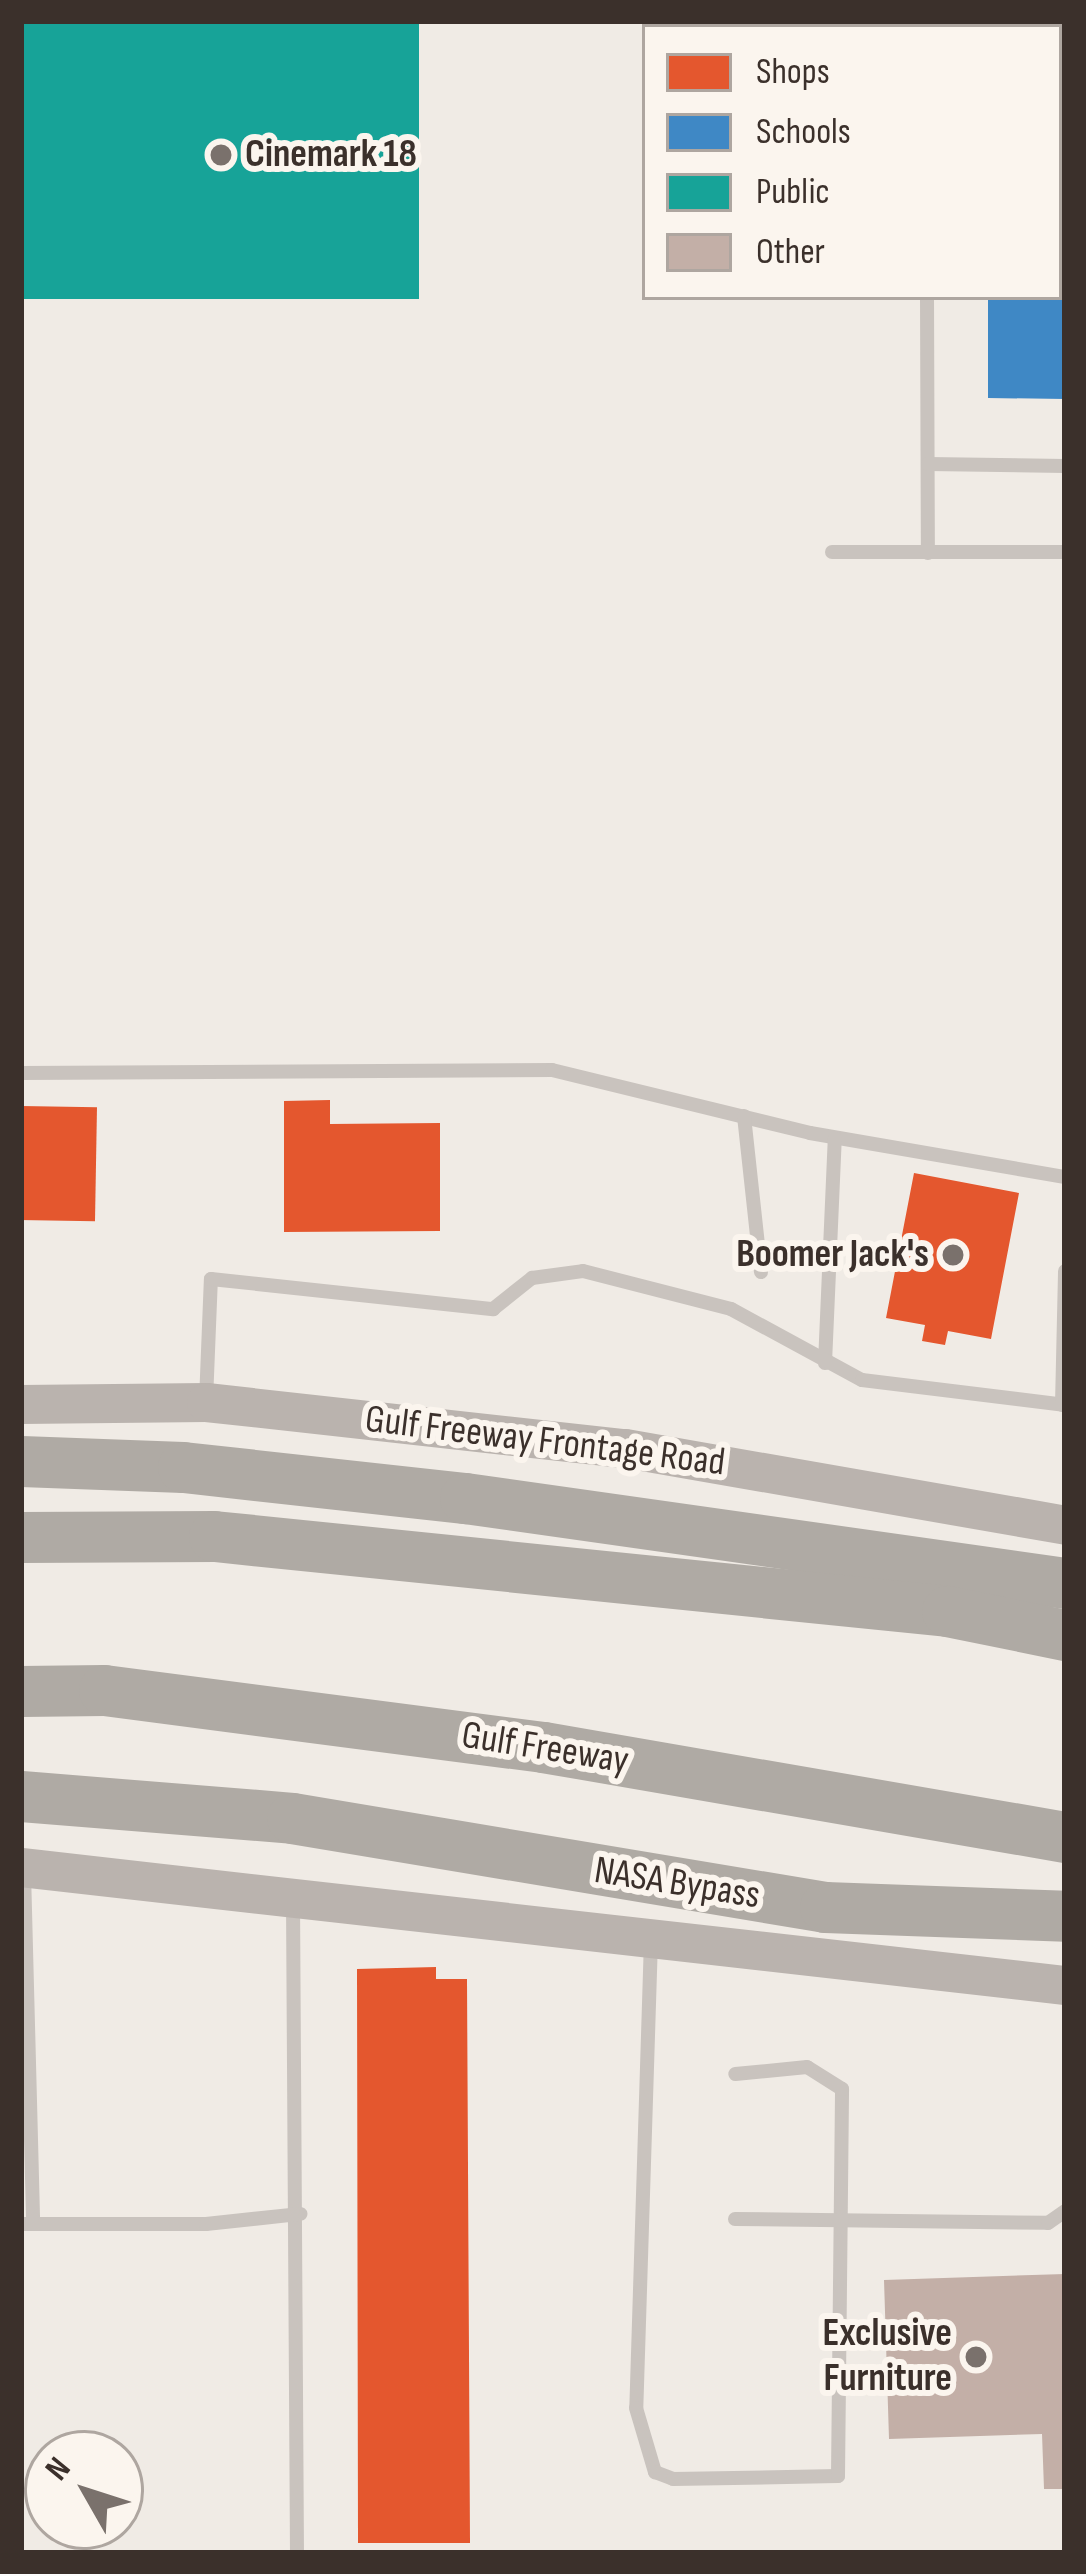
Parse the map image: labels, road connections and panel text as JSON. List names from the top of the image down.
{
  "streets": {
    "highway": ["Gulf Freeway", "NASA Bypass"],
    "main road": ["Gulf Freeway Frontage Road"]
  },
  "places": ["Cinemark 18", "Boomer Jack's", "Exclusive Furniture"],
  "legend": [
    "Shops",
    "Schools",
    "Public",
    "Other"
  ],
  "north": "top left"
}
